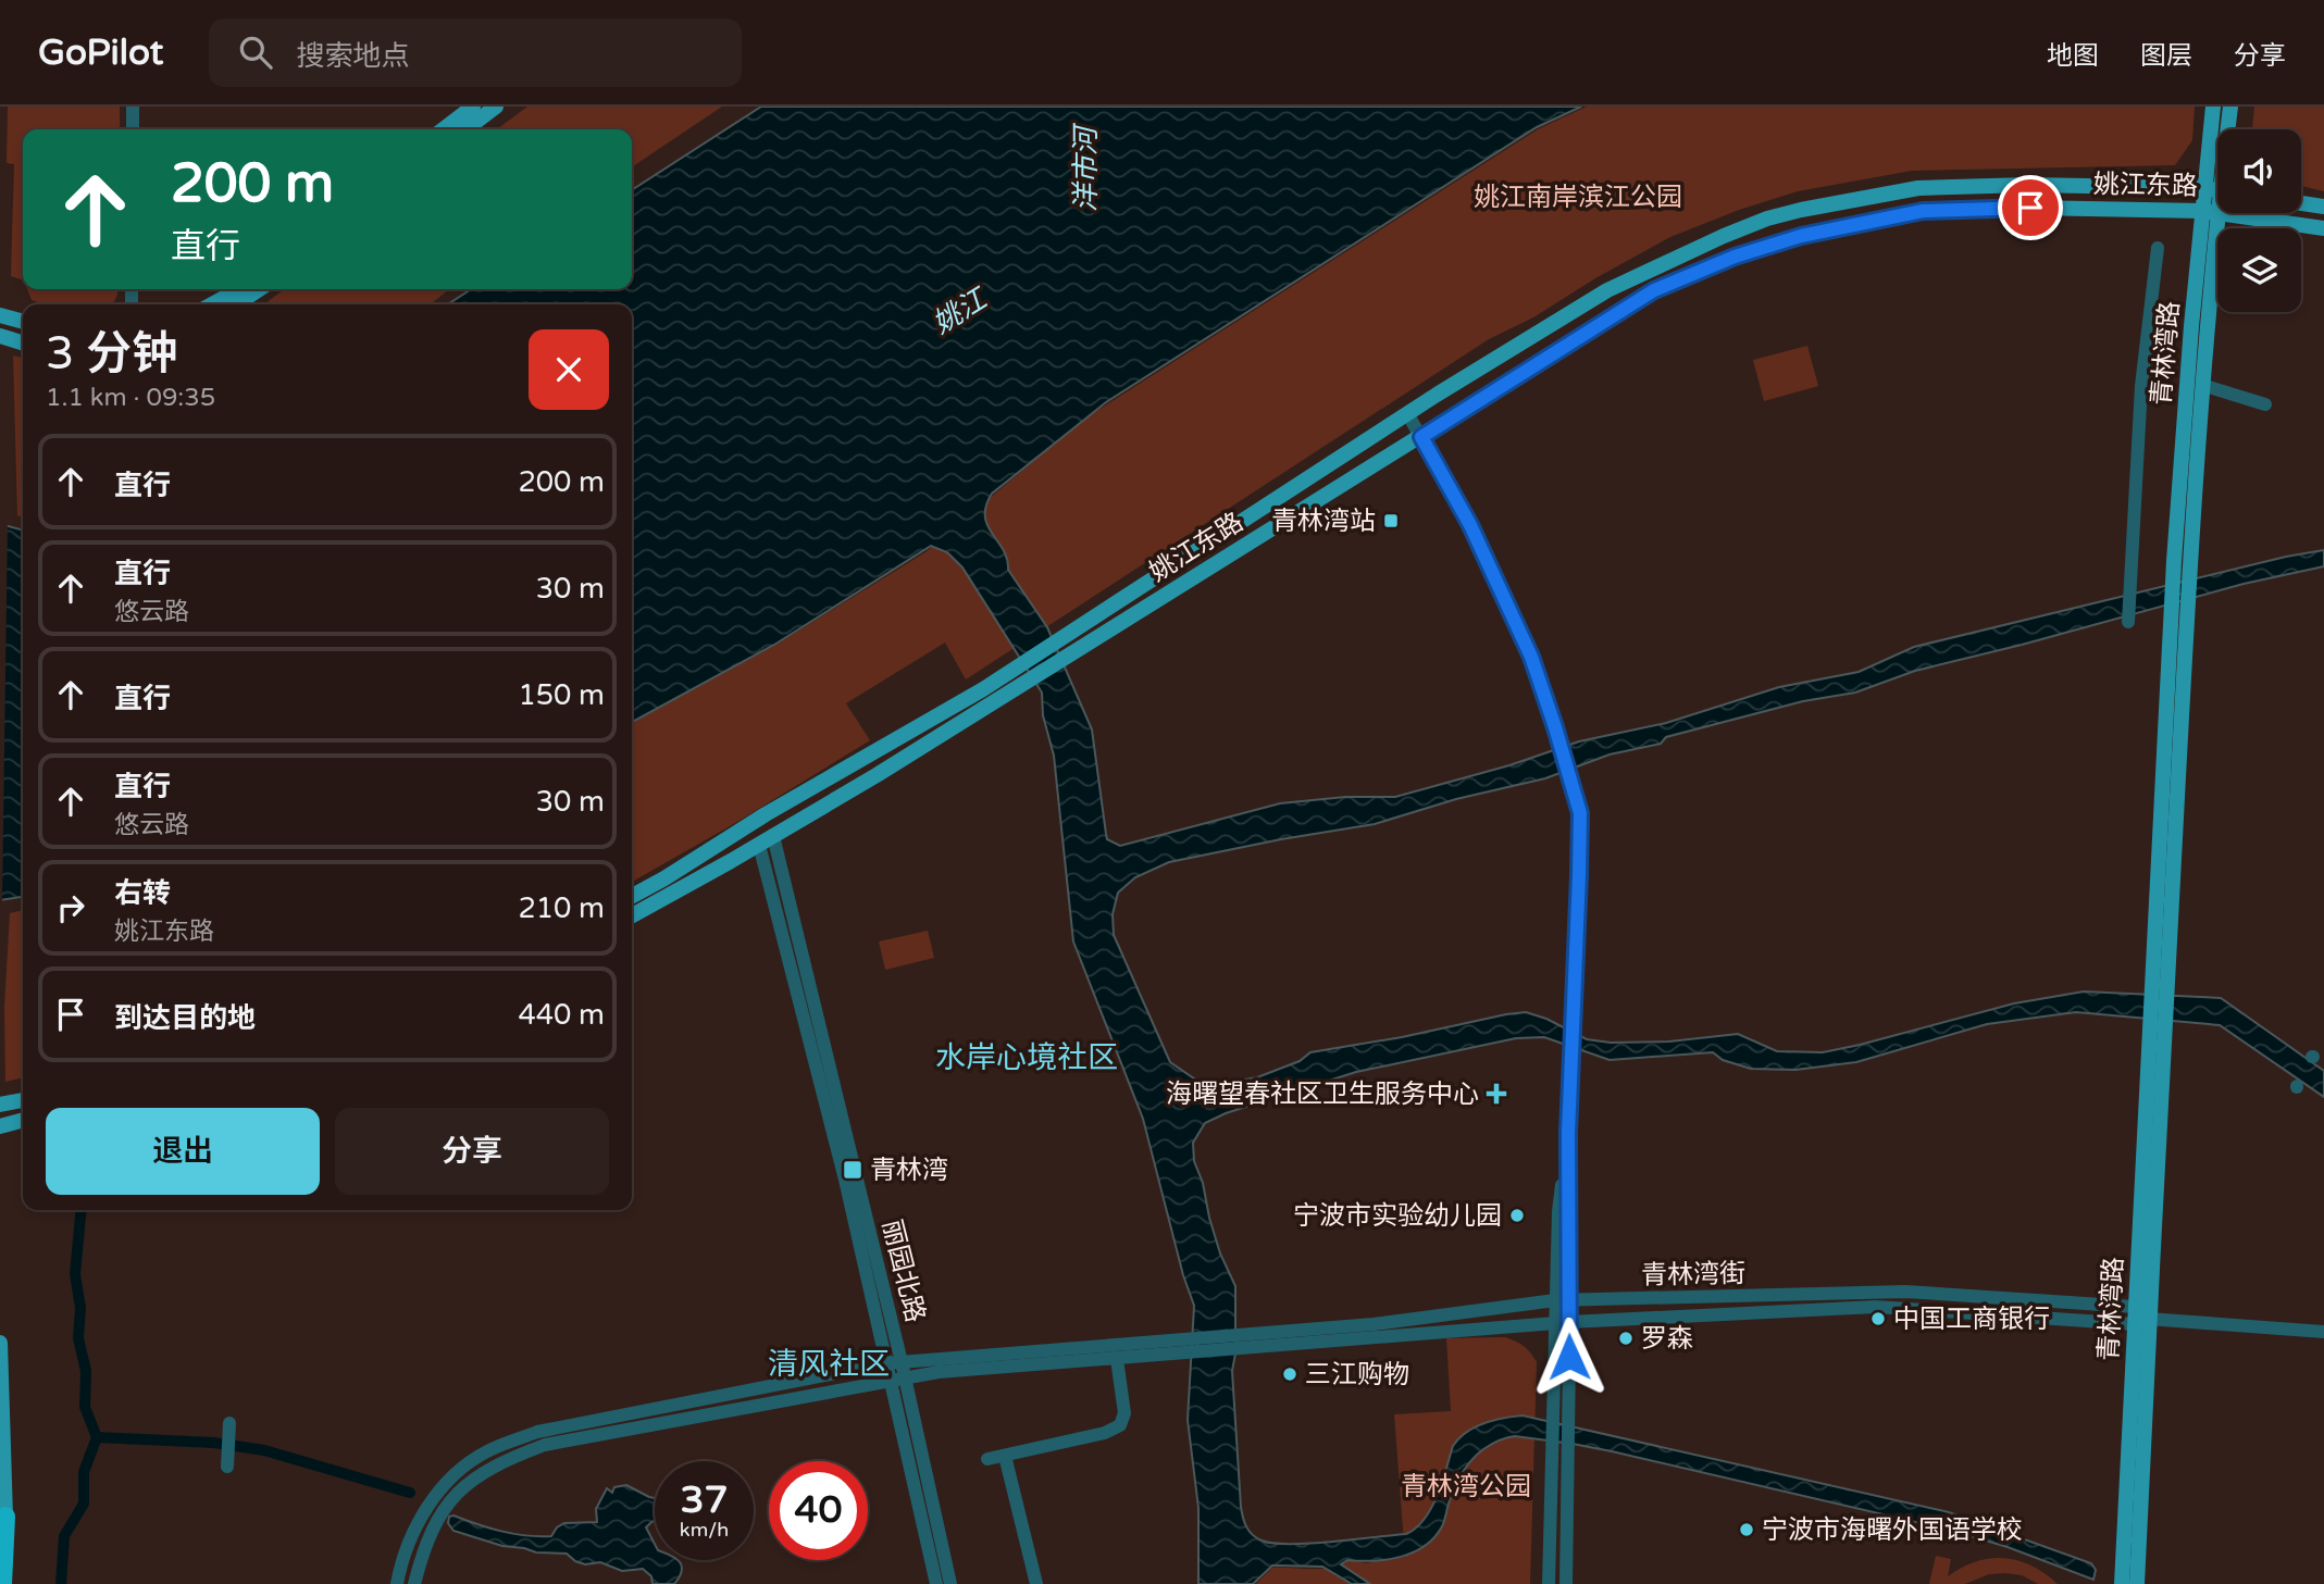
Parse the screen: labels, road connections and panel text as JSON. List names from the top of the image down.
{
  "streets": {
    "main road": ["姚江东路", "青林湾路"],
    "street": ["丽园北路", "青林湾街"]
  },
  "crossings": [
    ["姚江东路", "青林湾路"],
    ["姚江东路", "丽园北路"],
    ["青林湾路", "青林湾街"]
  ],
  "districts": ["水岸心境社区", "清风社区"],
  "water": ["洋市河", "姚江"],
  "parks": ["姚江南岸滨江公园", "青林湾公园"],
  "places": {
    "transit": ["青林湾站", "青林湾"],
    "health": ["海曙望春社区卫生服务中心"],
    "other": [
      "宁波市实验幼儿园",
      "中国工商银行",
      "罗森",
      "三江购物",
      "宁波市海曙外国语学校"
    ]
  },
  "page": {
    "header": "GoPilot",
    "search": "搜索地点",
    "nav": ["地图", "图层", "分享"],
    "turn": ["200 m", "直行"],
    "heading": ["3 分钟", "1.1 km · 09:35"],
    "list": [
      {
        "name": "直行",
        "value": "200 m"
      },
      {
        "name": "直行",
        "note": "悠云路",
        "value": "30 m"
      },
      {
        "name": "直行",
        "value": "150 m"
      },
      {
        "name": "直行",
        "note": "悠云路",
        "value": "30 m"
      },
      {
        "name": "右转",
        "note": "姚江东路",
        "value": "210 m"
      },
      {
        "name": "到达目的地",
        "value": "440 m"
      }
    ],
    "buttons": ["退出", "分享"],
    "speed": "37 km/h",
    "limit": "40"
  }
}
